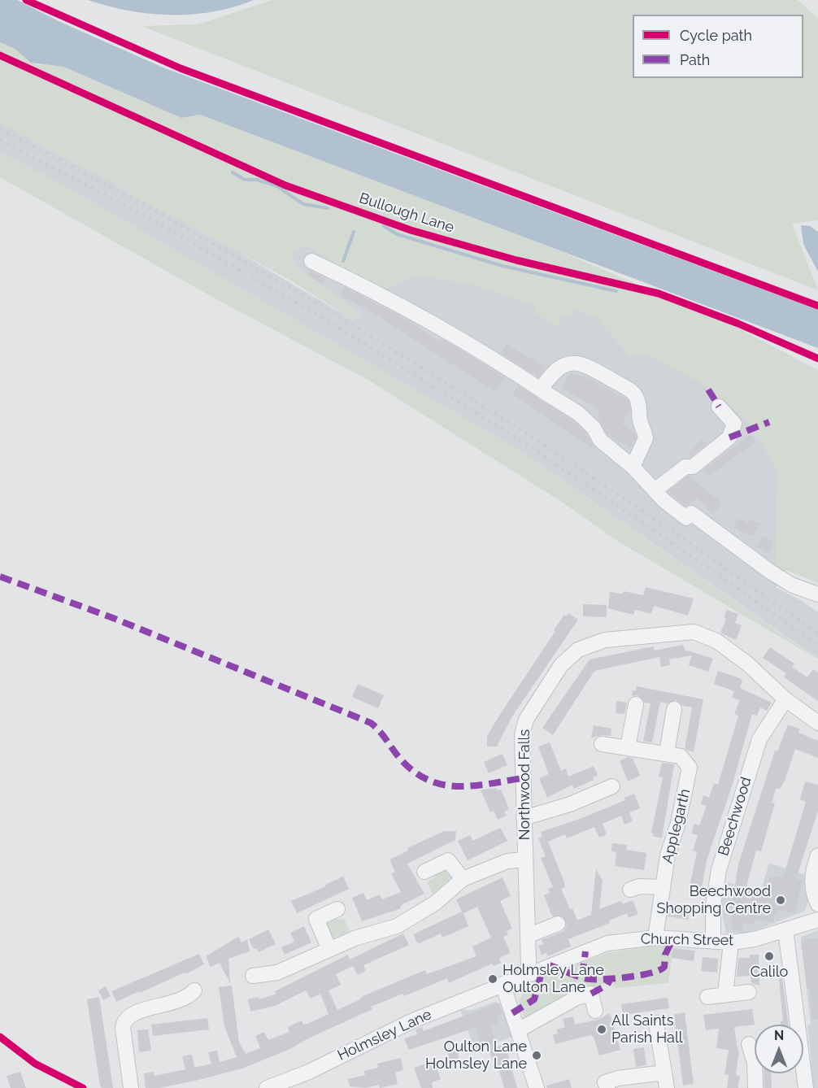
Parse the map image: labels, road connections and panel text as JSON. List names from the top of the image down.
{
  "streets": {
    "street": [
      "Northwood Falls",
      "Beechwood",
      "Applegarth",
      "Church Street",
      "Holmsley Lane"
    ],
    "cycle path": ["Bullough Lane"]
  },
  "crossings": [
    ["Northwood Falls", "Beechwood"],
    ["Northwood Falls", "Church Street"],
    ["Beechwood", "Church Street"],
    ["Applegarth", "Church Street"],
    ["Church Street", "Holmsley Lane"]
  ],
  "places": [
    "Beechwood Shopping Centre",
    "Calilo",
    "Holmsley Lane Oulton Lane",
    "All Saints Parish Hall",
    "Oulton Lane Holmsley Lane"
  ],
  "legend": ["Cycle path", "Path"],
  "north": "top"
}
